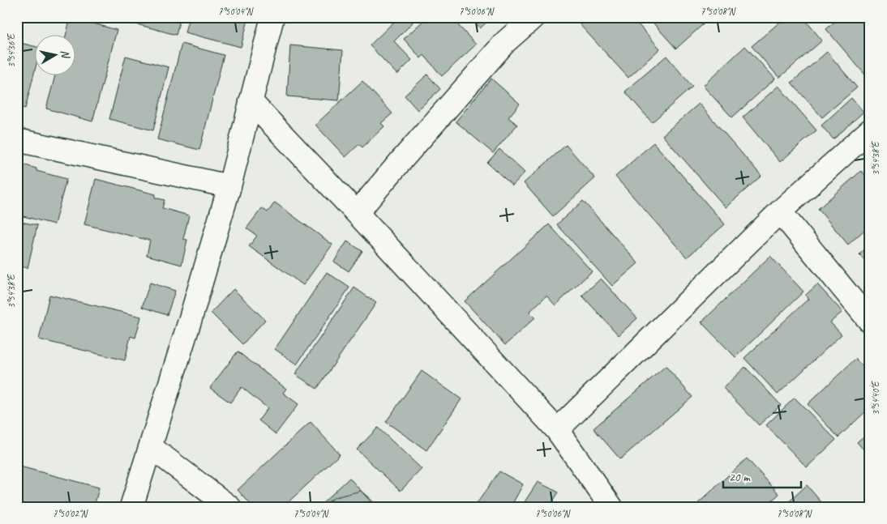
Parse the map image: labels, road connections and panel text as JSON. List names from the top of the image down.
{
  "scale_bar": "20 m",
  "north": "right",
  "coordinates": [
    "7°50'04\"N",
    "7°50'06\"N",
    "7°50'08\"N",
    "3°54'36\"E",
    "3°54'38\"E",
    "3°54'40\"E",
    "7°50'02\"N"
  ]
}
